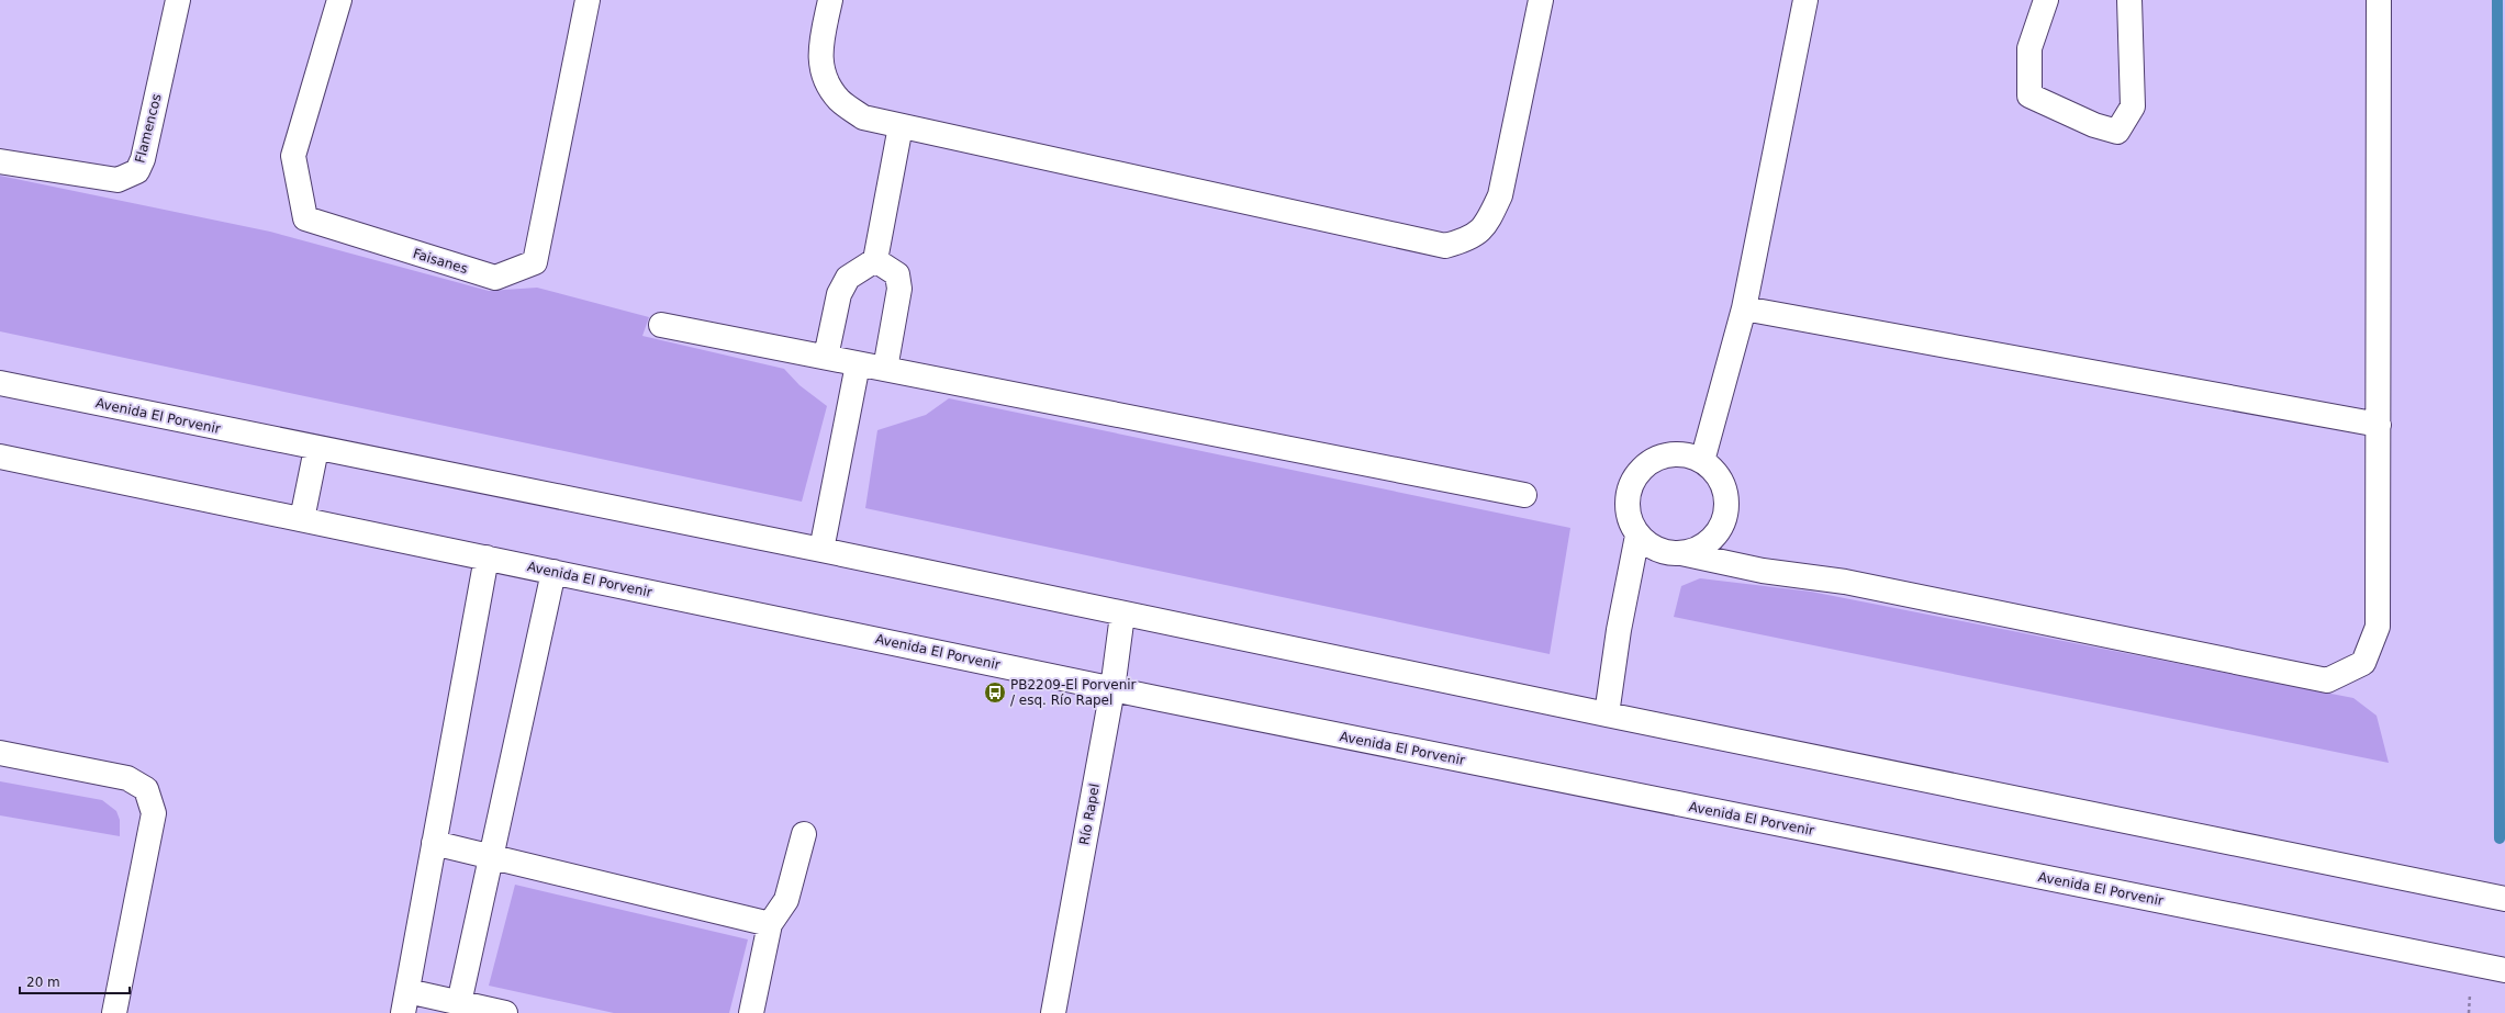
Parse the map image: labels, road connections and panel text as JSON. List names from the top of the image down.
{
  "streets": {
    "street": [
      "Flamencos",
      "Faisanes",
      "Avenida El Porvenir",
      "Río Rapel"
    ]
  },
  "crossings": [
    ["Avenida El Porvenir", "Río Rapel"]
  ],
  "places": {
    "bus stop": ["PB2209-El Porvenir / esq. Río Rapel"]
  },
  "scale_bar": "20 m"
}
